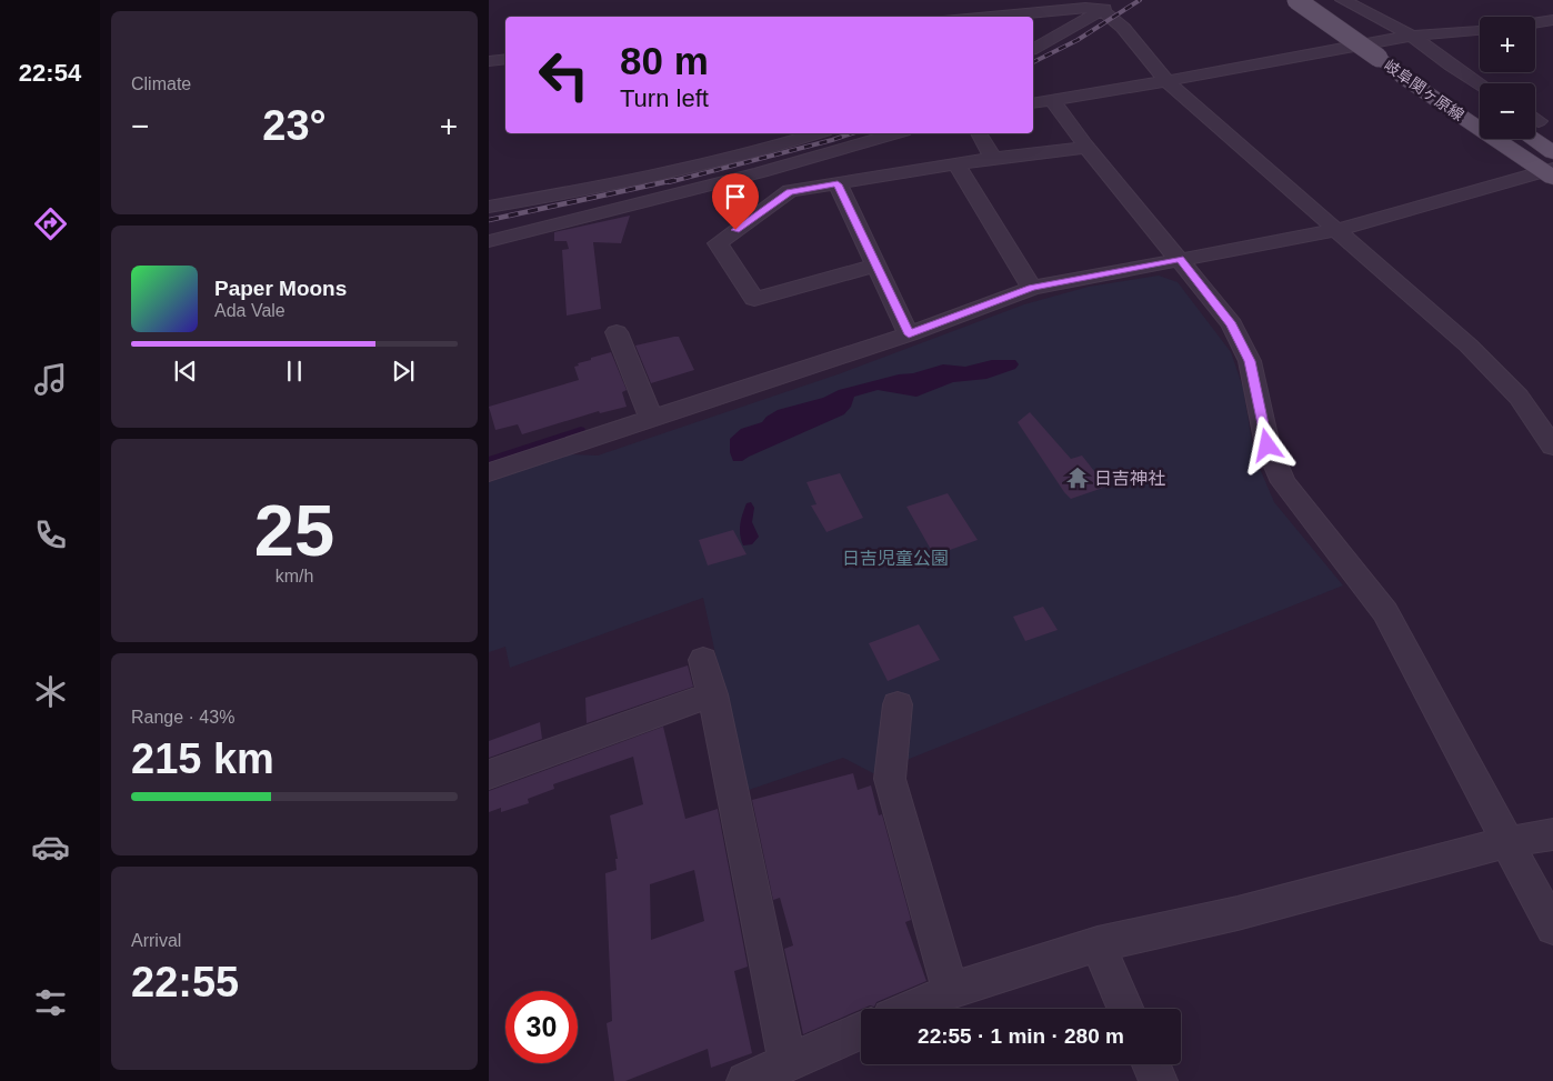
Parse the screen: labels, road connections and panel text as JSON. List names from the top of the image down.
{
  "streets": {
    "main road": ["岐阜関ヶ原線"]
  },
  "parks": ["日吉児童公園"],
  "places": {
    "temple": ["日吉神社"]
  },
  "page": {
    "tabs": "22:54",
    "tile": [
      "Climate",
      ["25", "km/h"],
      ["Range · 43%", "215 km"],
      ["Arrival", "22:55"]
    ],
    "map_buttons": ["+", "−"],
    "turn": ["80 m", "Turn left"],
    "heat": ["−", "23°", "+"],
    "song": ["Paper Moons", "Ada Vale"],
    "limit": "30",
    "trip": "22:55 · 1 min · 280 m"
  }
}
